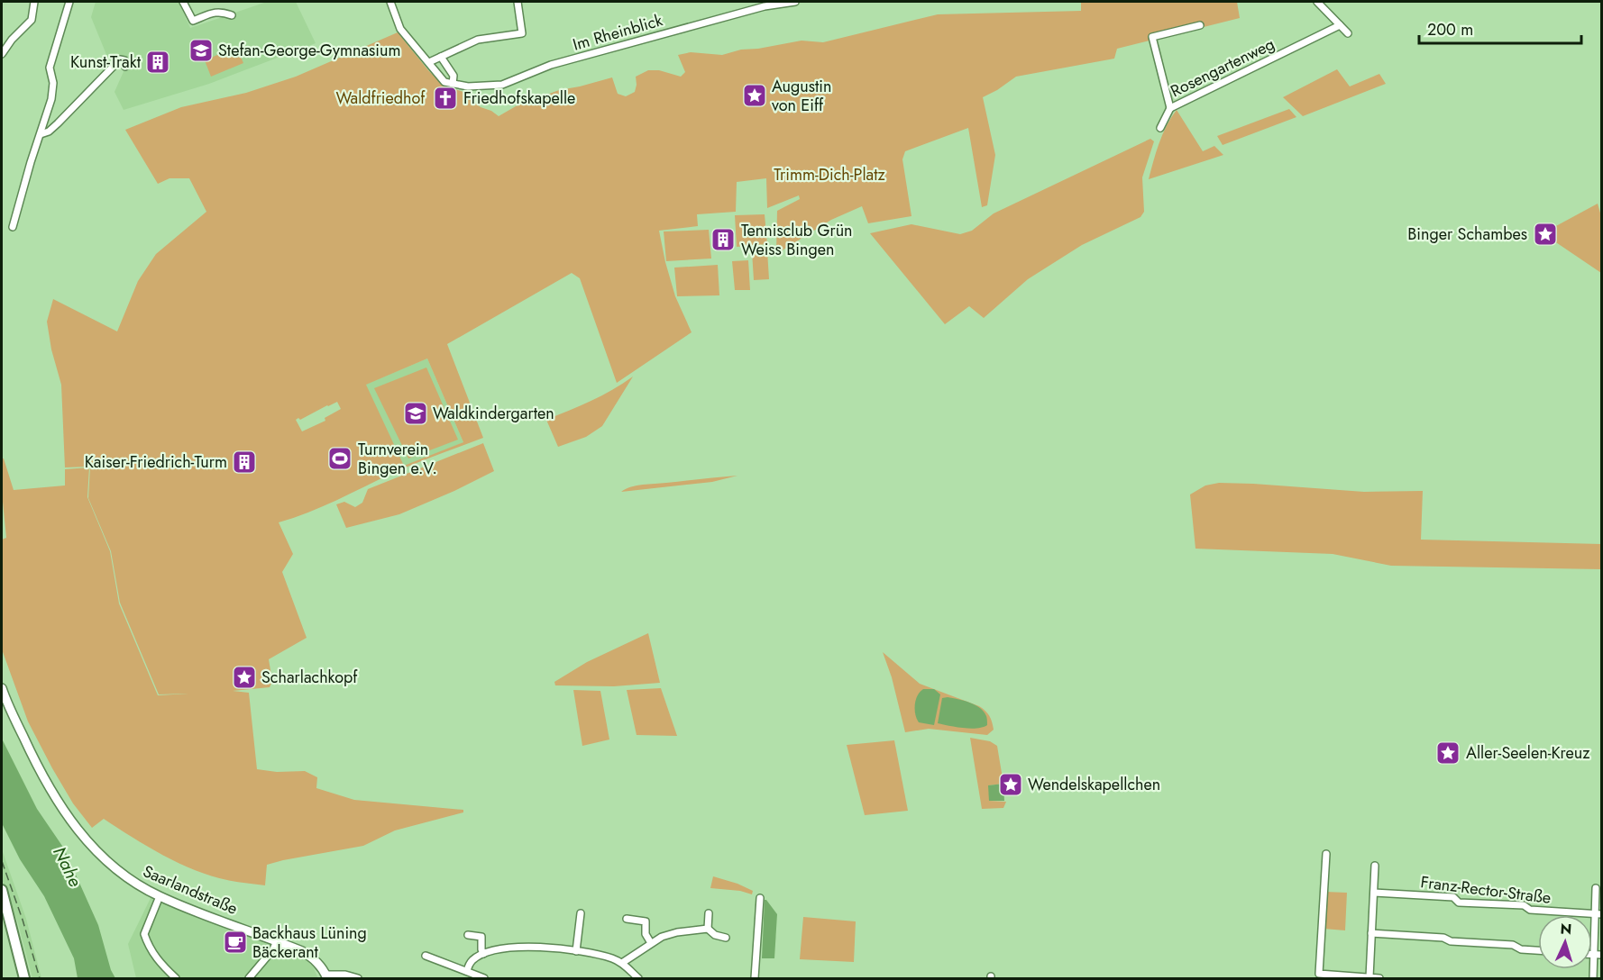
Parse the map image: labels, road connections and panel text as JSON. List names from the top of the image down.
{
  "streets": {
    "main road": ["Saarlandstraße"],
    "street": ["Im Rheinblick", "Rosengartenweg", "Franz-Rector-Straße"]
  },
  "water": ["Nahe"],
  "parks": ["Waldfriedhof", "Trimm-Dich-Platz"],
  "places": {
    "school or university": ["Stefan-George-Gymnasium", "Waldkindergarten"],
    "building": ["Kunst-Trakt", "Tennisclub Grün Weiss Bingen", "Kaiser-Friedrich-Turm"],
    "place": [
      "Augustin von Eiff",
      "Binger Schambes",
      "Scharlachkopf",
      "Aller-Seelen-Kreuz",
      "Wendelskapellchen"
    ],
    "church": ["Friedhofskapelle"],
    "sports": ["Turnverein Bingen e.V."],
    "cafe": ["Backhaus Lüning Bäckerant"]
  },
  "scale_bar": "200 m",
  "north": "top"
}
